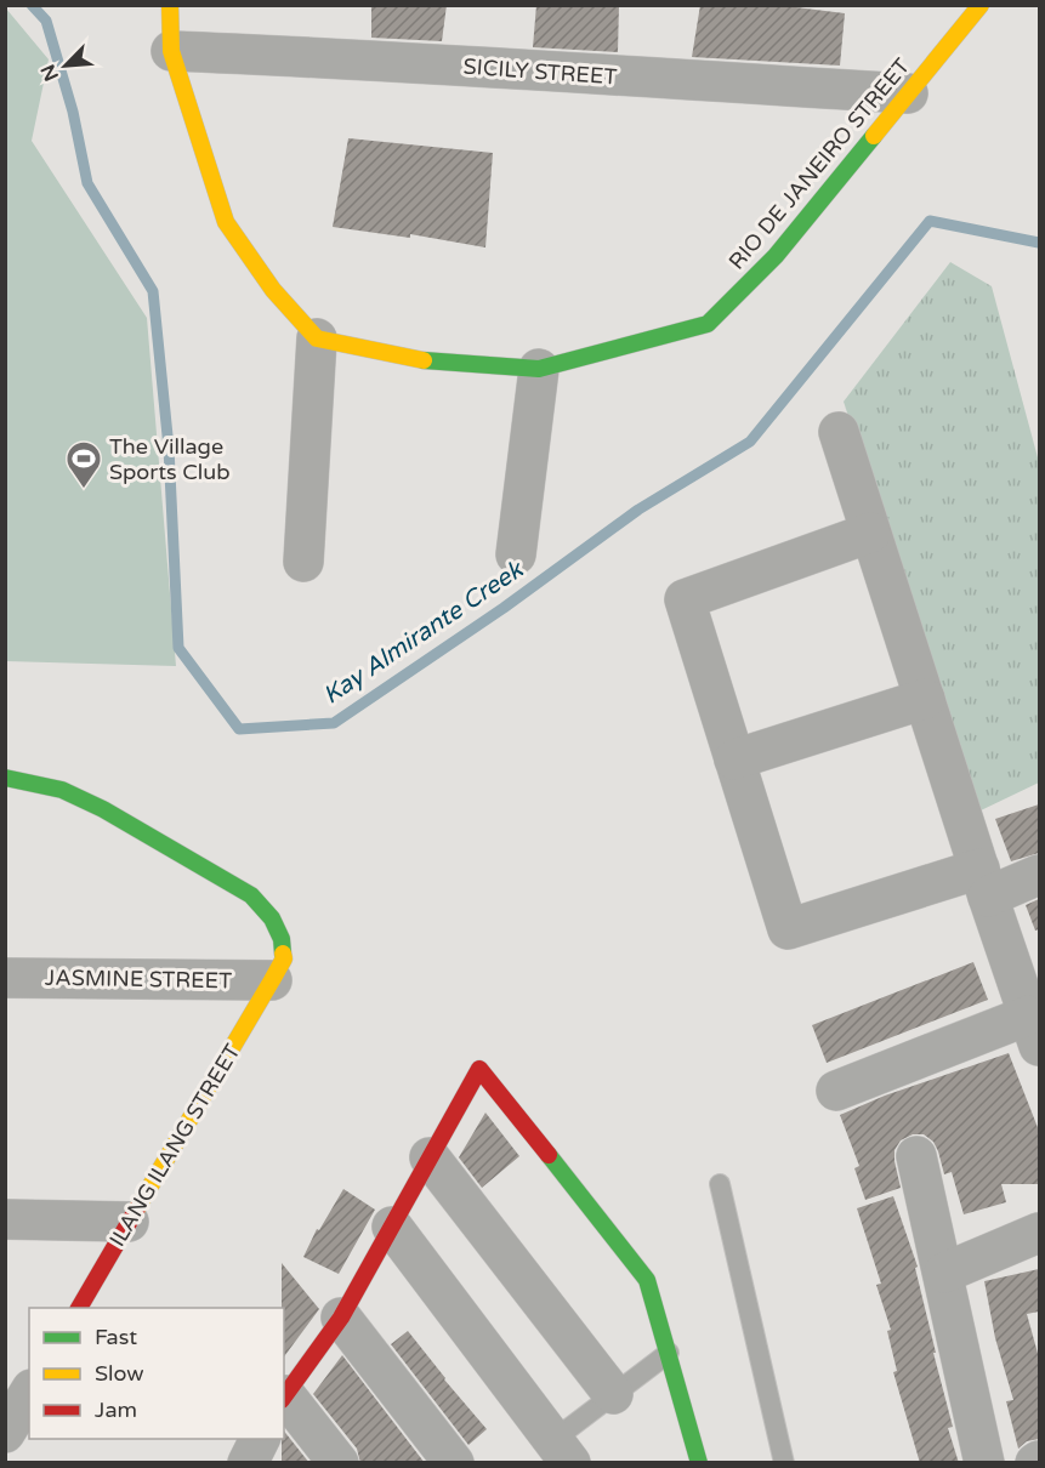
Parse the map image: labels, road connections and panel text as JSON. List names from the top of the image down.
{
  "streets": {
    "street": [
      "SICILY STREET",
      "RIO DE JANEIRO STREET",
      "JASMINE STREET",
      "ILANG ILANG STREET"
    ]
  },
  "crossings": [
    ["SICILY STREET", "RIO DE JANEIRO STREET"],
    ["JASMINE STREET", "ILANG ILANG STREET"]
  ],
  "water": ["Kay Almirante Creek"],
  "places": {
    "sports": ["The Village Sports Club"]
  },
  "legend": ["Fast", "Slow", "Jam"],
  "north": "bottom left"
}
